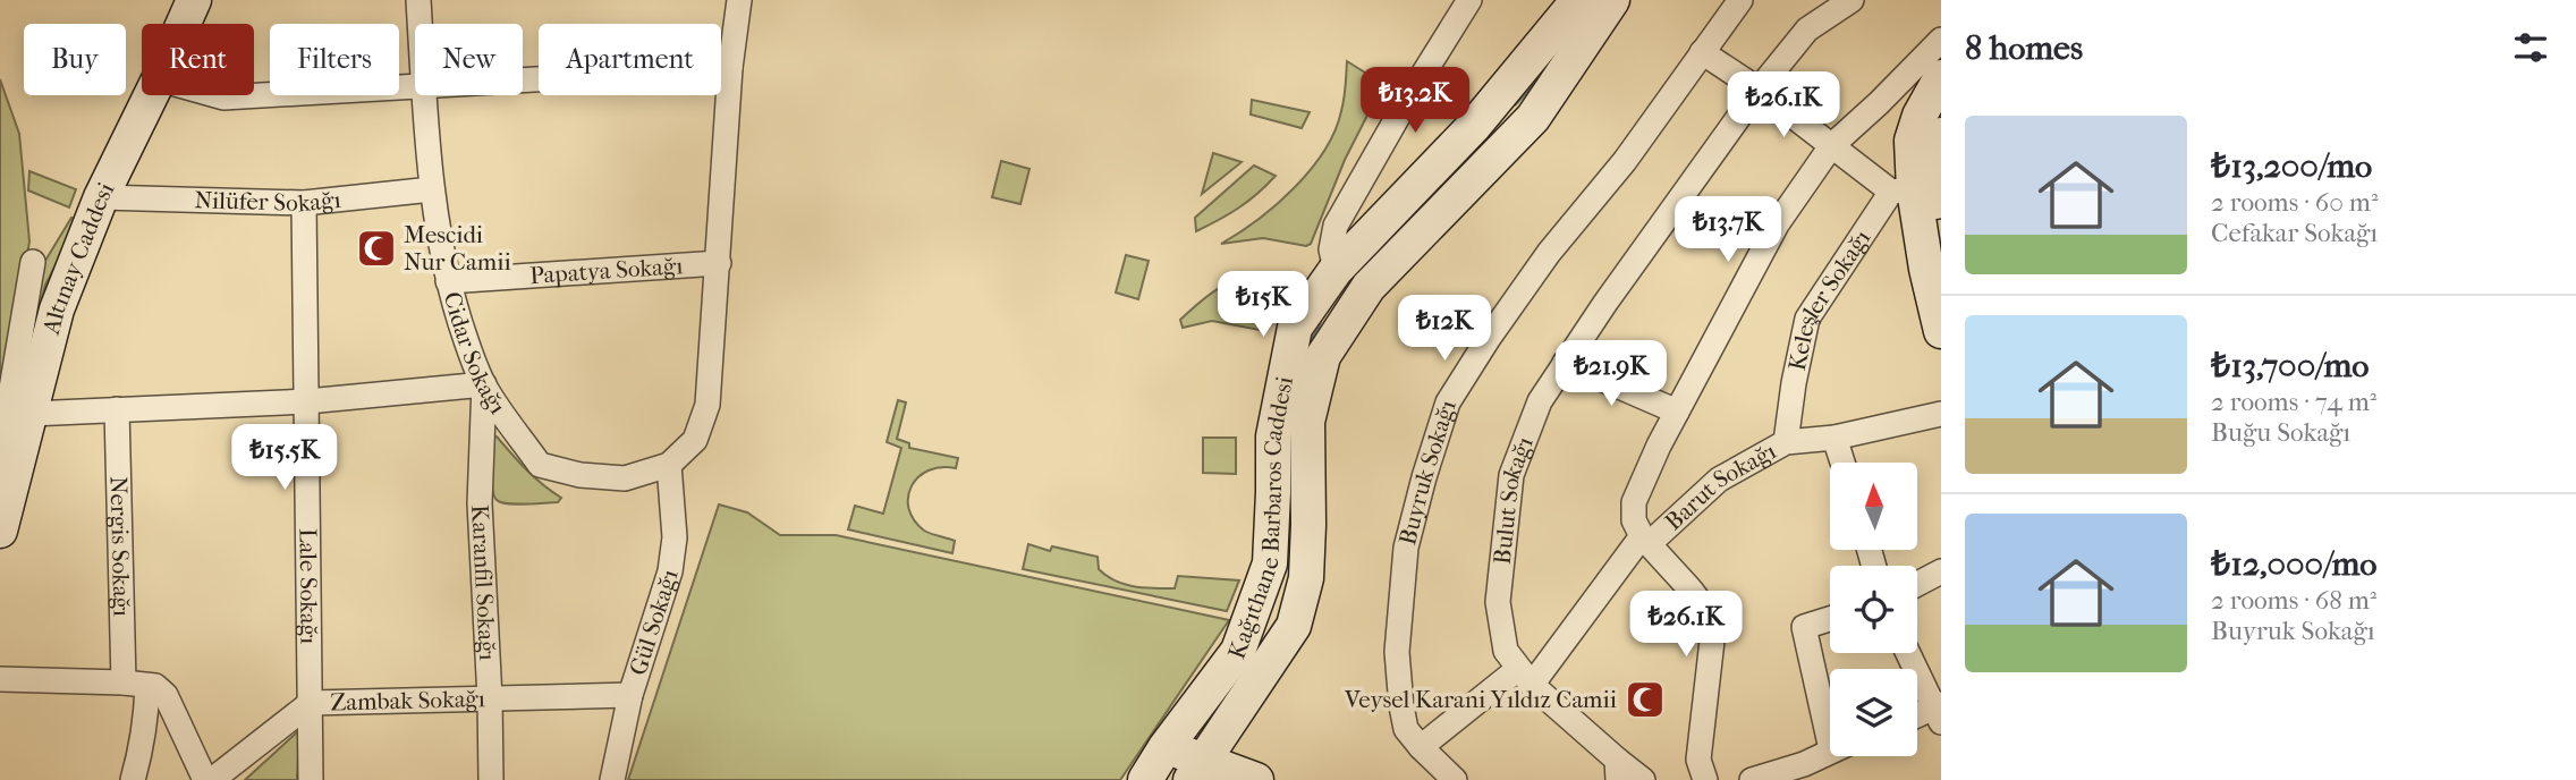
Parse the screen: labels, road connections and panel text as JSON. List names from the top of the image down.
{
  "streets": {
    "main road": ["Altınay Caddesi", "Kağıthane Barbaros Caddesi"],
    "street": [
      "Nilüfer Sokağı",
      "Papatya Sokağı",
      "Keleşler Sokağı",
      "Cidar Sokağı",
      "Buyruk Sokağı",
      "Barut Sokağı",
      "Bulut Sokağı",
      "Nergis Sokağı",
      "Karanfil Sokağı",
      "Lale Sokağı",
      "Gül Sokağı",
      "Zambak Sokağı"
    ]
  },
  "crossings": [
    ["Nilüfer Sokağı", "Altınay Caddesi"],
    ["Nilüfer Sokağı", "Cidar Sokağı"],
    ["Nilüfer Sokağı", "Lale Sokağı"],
    ["Papatya Sokağı", "Cidar Sokağı"],
    ["Keleşler Sokağı", "Barut Sokağı"],
    ["Cidar Sokağı", "Karanfil Sokağı"],
    ["Cidar Sokağı", "Gül Sokağı"],
    ["Buyruk Sokağı", "Barut Sokağı"],
    ["Barut Sokağı", "Bulut Sokağı"],
    ["Karanfil Sokağı", "Zambak Sokağı"],
    ["Lale Sokağı", "Zambak Sokağı"],
    ["Gül Sokağı", "Zambak Sokağı"]
  ],
  "places": {
    "mosque": ["Mescidi Nur Camii", "Veysel Karani Yıldız Camii"]
  },
  "north": "top",
  "page": {
    "heading": "8 homes",
    "chip": [
      "Buy",
      "Rent",
      "Filters",
      "New",
      "Apartment"
    ],
    "price": [
      "₺13.2K",
      "₺26.1K",
      "₺13.7K",
      "₺15K",
      "₺12K",
      "₺21.9K",
      "₺15.5K",
      "₺26.1K"
    ],
    "list": [
      {
        "name": "₺13,200/mo",
        "note": "2 rooms · 60 m² · Cefakar Sokağı"
      },
      {
        "name": "₺13,700/mo",
        "note": "2 rooms · 74 m² · Buğu Sokağı"
      },
      {
        "name": "₺12,000/mo",
        "note": "2 rooms · 68 m² · Buyruk Sokağı"
      }
    ]
  }
}
